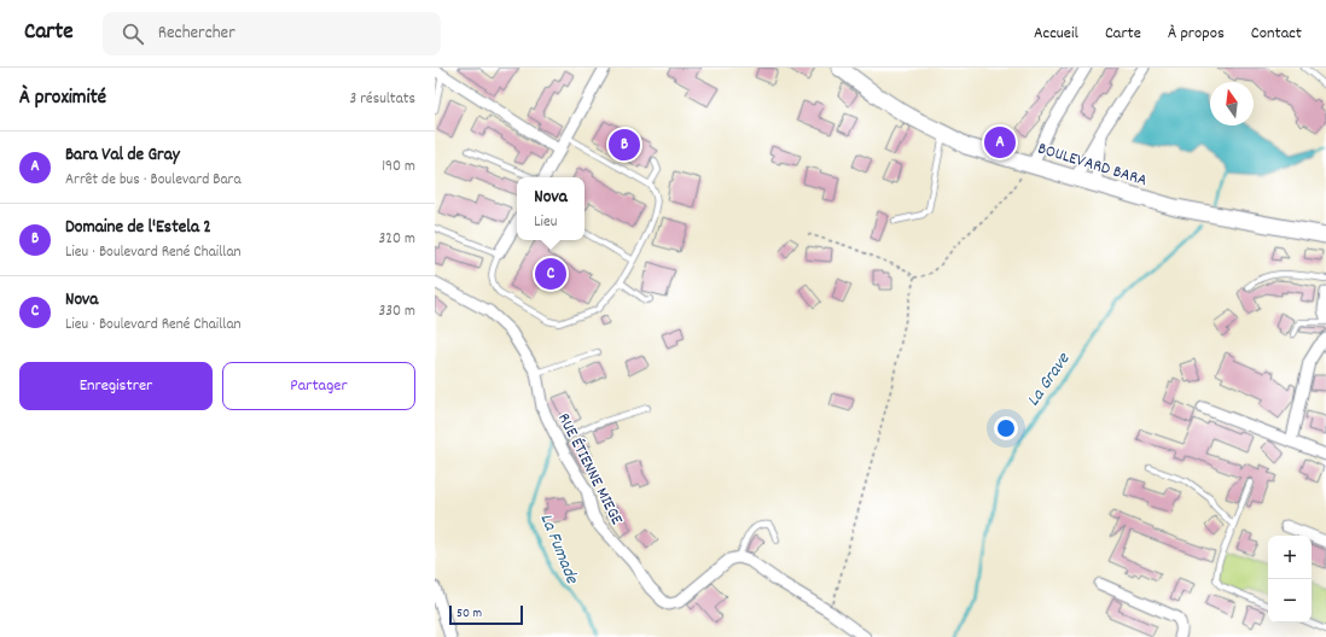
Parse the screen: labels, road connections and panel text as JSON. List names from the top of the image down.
{
  "streets": {
    "street": ["BOULEVARD BARA", "RUE ÉTIENNE MIEGE"]
  },
  "water": ["La Grave", "La Fumade"],
  "scale_bar": "50 m",
  "north": "top",
  "page": {
    "header": "Carte",
    "search": "Rechercher",
    "nav": [
      "Accueil",
      "Carte",
      "À propos",
      "Contact"
    ],
    "heading": ["À proximité", "3 résultats"],
    "pins": ["A", "B", "C"],
    "list": [
      {
        "mark": "A",
        "name": "Bara Val de Gray",
        "note": "Arrêt de bus · Boulevard Bara",
        "value": "190 m"
      },
      {
        "mark": "B",
        "name": "Domaine de l'Estela 2",
        "note": "Lieu · Boulevard René Chaillan",
        "value": "320 m"
      },
      {
        "mark": "C",
        "name": "Nova",
        "note": "Lieu · Boulevard René Chaillan",
        "value": "330 m"
      }
    ],
    "popup": ["Nova", "Lieu"],
    "buttons": ["Enregistrer", "Partager"],
    "map_buttons": ["+", "−"],
    "scale": "50 m"
  }
}
